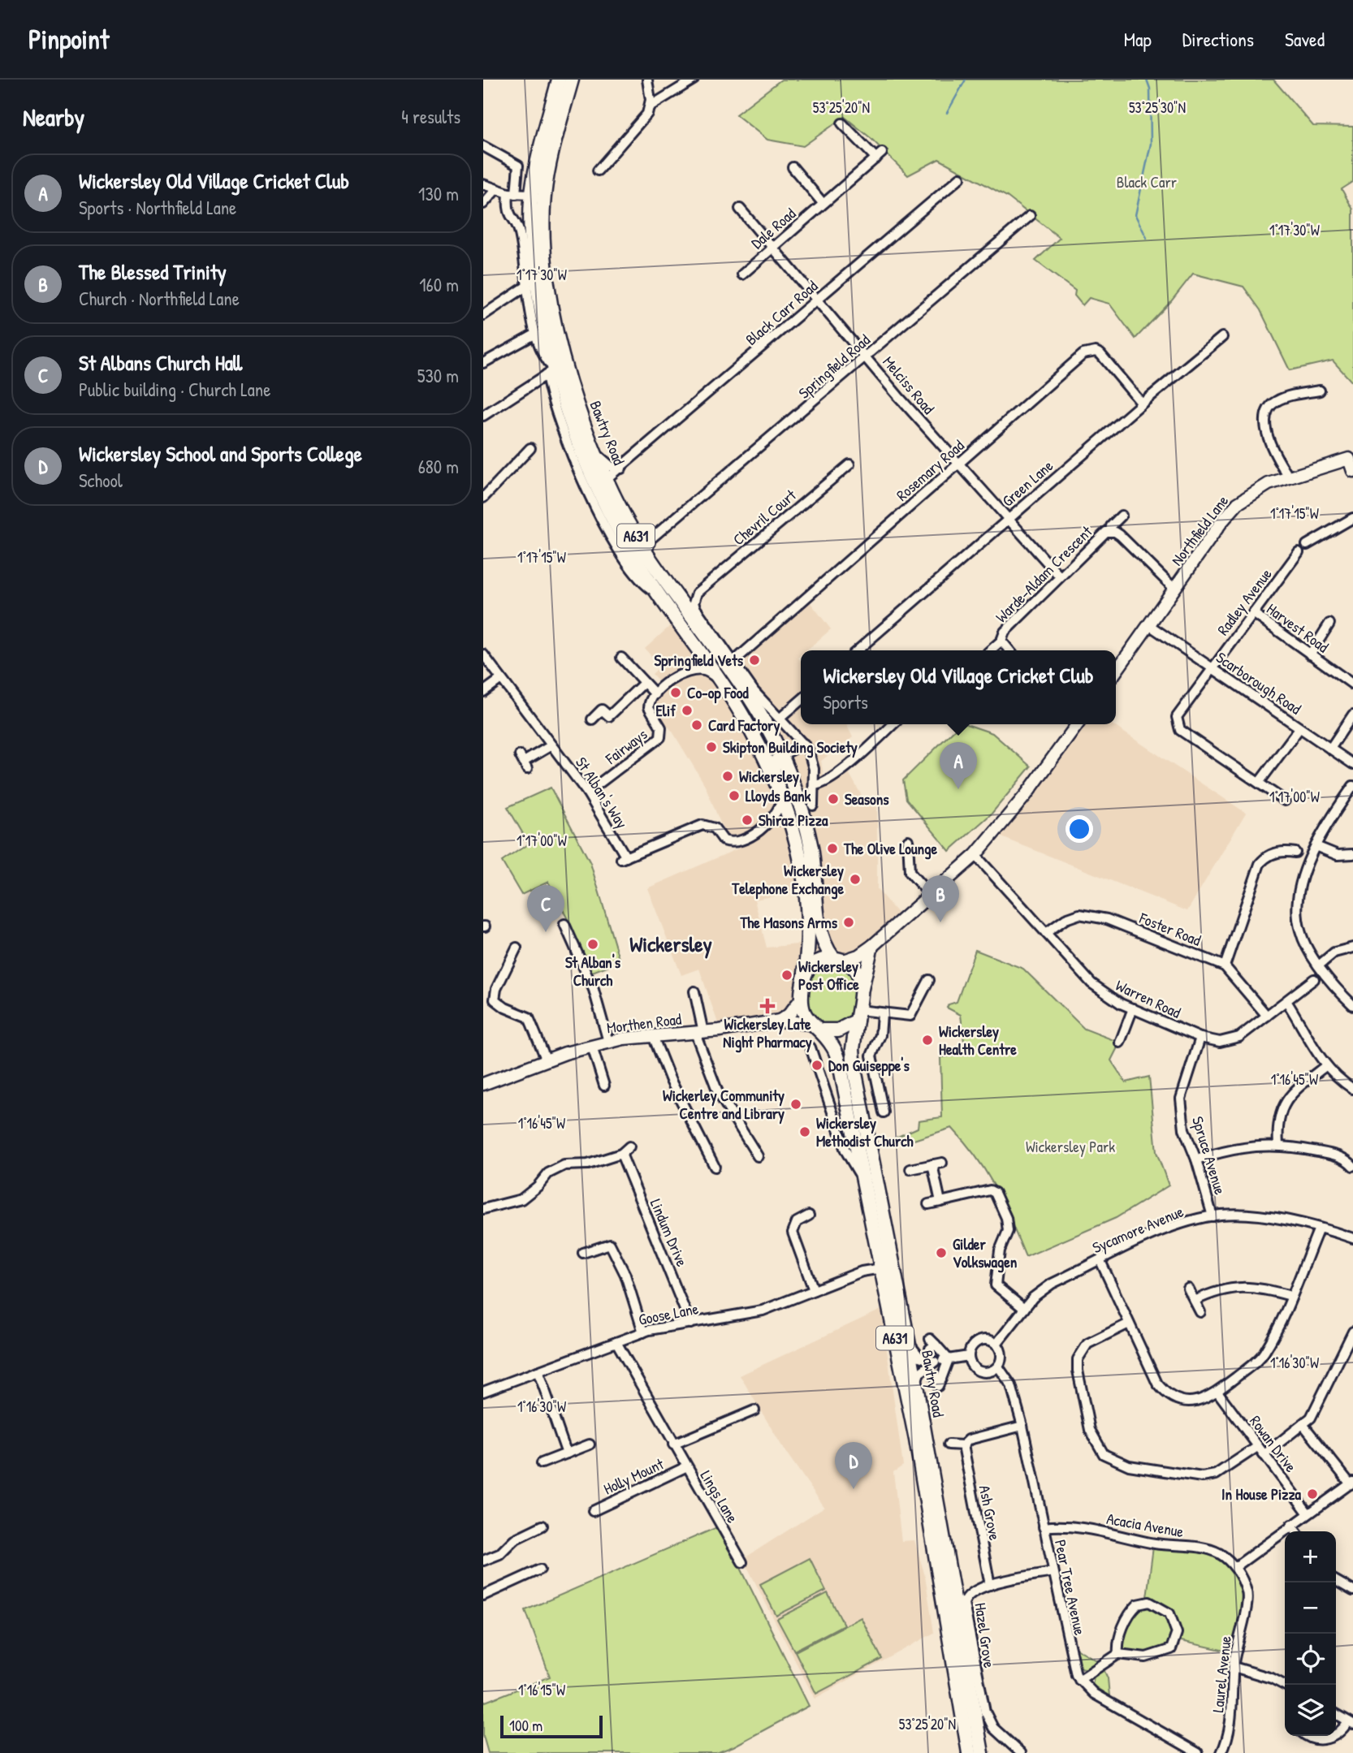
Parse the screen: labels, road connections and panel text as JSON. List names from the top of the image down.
{
  "streets": {
    "main road": ["Bawtry Road", "A631"],
    "street": [
      "Dale Road",
      "Black Carr Road",
      "Springfield Road",
      "Melciss Road",
      "Rosemary Road",
      "Green Lane",
      "Chevril Court",
      "Northfield Lane",
      "Warde-Aldam Crescent",
      "Radley Avenue",
      "Harvest Road",
      "Scarborough Road",
      "Fairways",
      "St Alban's Way",
      "Foster Road",
      "Warren Road",
      "Morthen Road",
      "Spruce Avenue",
      "Sycamore Avenue",
      "Lindum Drive",
      "Goose Lane",
      "Rowan Drive",
      "Holly Mount",
      "Lings Lane",
      "Ash Grove",
      "Acacia Avenue",
      "Pear Tree Avenue",
      "Hazel Grove",
      "Laurel Avenue"
    ]
  },
  "crossings": [
    ["Dale Road", "Melciss Road"],
    ["Black Carr Road", "Melciss Road"],
    ["Black Carr Road", "Bawtry Road"],
    ["Springfield Road", "Melciss Road"],
    ["Springfield Road", "Bawtry Road"],
    ["Melciss Road", "Rosemary Road"],
    ["Melciss Road", "Green Lane"],
    ["Melciss Road", "Warde-Aldam Crescent"],
    ["Bawtry Road", "A631"],
    ["Bawtry Road", "Morthen Road"],
    ["Bawtry Road", "Goose Lane"],
    ["Rosemary Road", "Green Lane"],
    ["Rosemary Road", "Chevril Court"],
    ["Northfield Lane", "Warde-Aldam Crescent"],
    ["Northfield Lane", "Scarborough Road"],
    ["A631", "Morthen Road"],
    ["Radley Avenue", "Harvest Road"],
    ["Radley Avenue", "Scarborough Road"],
    ["Fairways", "St Alban's Way"],
    ["Foster Road", "Warren Road"],
    ["Warren Road", "Spruce Avenue"],
    ["Spruce Avenue", "Sycamore Avenue"],
    ["Sycamore Avenue", "Pear Tree Avenue"],
    ["Lindum Drive", "Goose Lane"],
    ["Goose Lane", "Lings Lane"],
    ["Holly Mount", "Lings Lane"],
    ["Ash Grove", "Hazel Grove"],
    ["Acacia Avenue", "Pear Tree Avenue"],
    ["Acacia Avenue", "Laurel Avenue"],
    ["Pear Tree Avenue", "Hazel Grove"]
  ],
  "districts": ["Wickersley"],
  "parks": ["Black Carr", "Wickersley Park"],
  "places": {
    "other": [
      "Springfield Vets",
      "Co-op Food",
      "Elif",
      "Card Factory",
      "Skipton Building Society",
      "Wickersley",
      "Lloyds Bank",
      "Seasons",
      "Shiraz Pizza",
      "The Olive Lounge",
      "Wickersley Telephone Exchange",
      "The Masons Arms",
      "St Alban's Church",
      "Wickersley Post Office",
      "Wickersley Health Centre",
      "Don Guiseppe's",
      "Wickerley Community Centre and Library",
      "Wickersley Methodist Church",
      "Gilder Volkswagen",
      "In House Pizza"
    ],
    "health": ["Wickersley Late Night Pharmacy"]
  },
  "scale_bar": "100 m",
  "page": {
    "header": "Pinpoint",
    "nav": ["Map", "Directions", "Saved"],
    "heading": ["Nearby", "4 results"],
    "list": [
      {
        "mark": "A",
        "name": "Wickersley Old Village Cricket Club",
        "note": "Sports · Northfield Lane",
        "value": "130 m"
      },
      {
        "mark": "B",
        "name": "The Blessed Trinity",
        "note": "Church · Northfield Lane",
        "value": "160 m"
      },
      {
        "mark": "C",
        "name": "St Albans Church Hall",
        "note": "Public building · Church Lane",
        "value": "530 m"
      },
      {
        "mark": "D",
        "name": "Wickersley School and Sports College",
        "note": "School",
        "value": "680 m"
      }
    ],
    "popup": ["Wickersley Old Village Cricket Club", "Sports"],
    "pins": [
      "A",
      "B",
      "C",
      "D"
    ],
    "map_buttons": ["+", "−"],
    "scale": "100 m"
  },
  "coordinates": [
    "53°25'20\"N",
    "53°25'30\"N",
    "1°17'30\"W",
    "1°17'15\"W",
    "1°17'00\"W",
    "1°16'45\"W",
    "1°16'30\"W",
    "1°16'15\"W"
  ]
}
